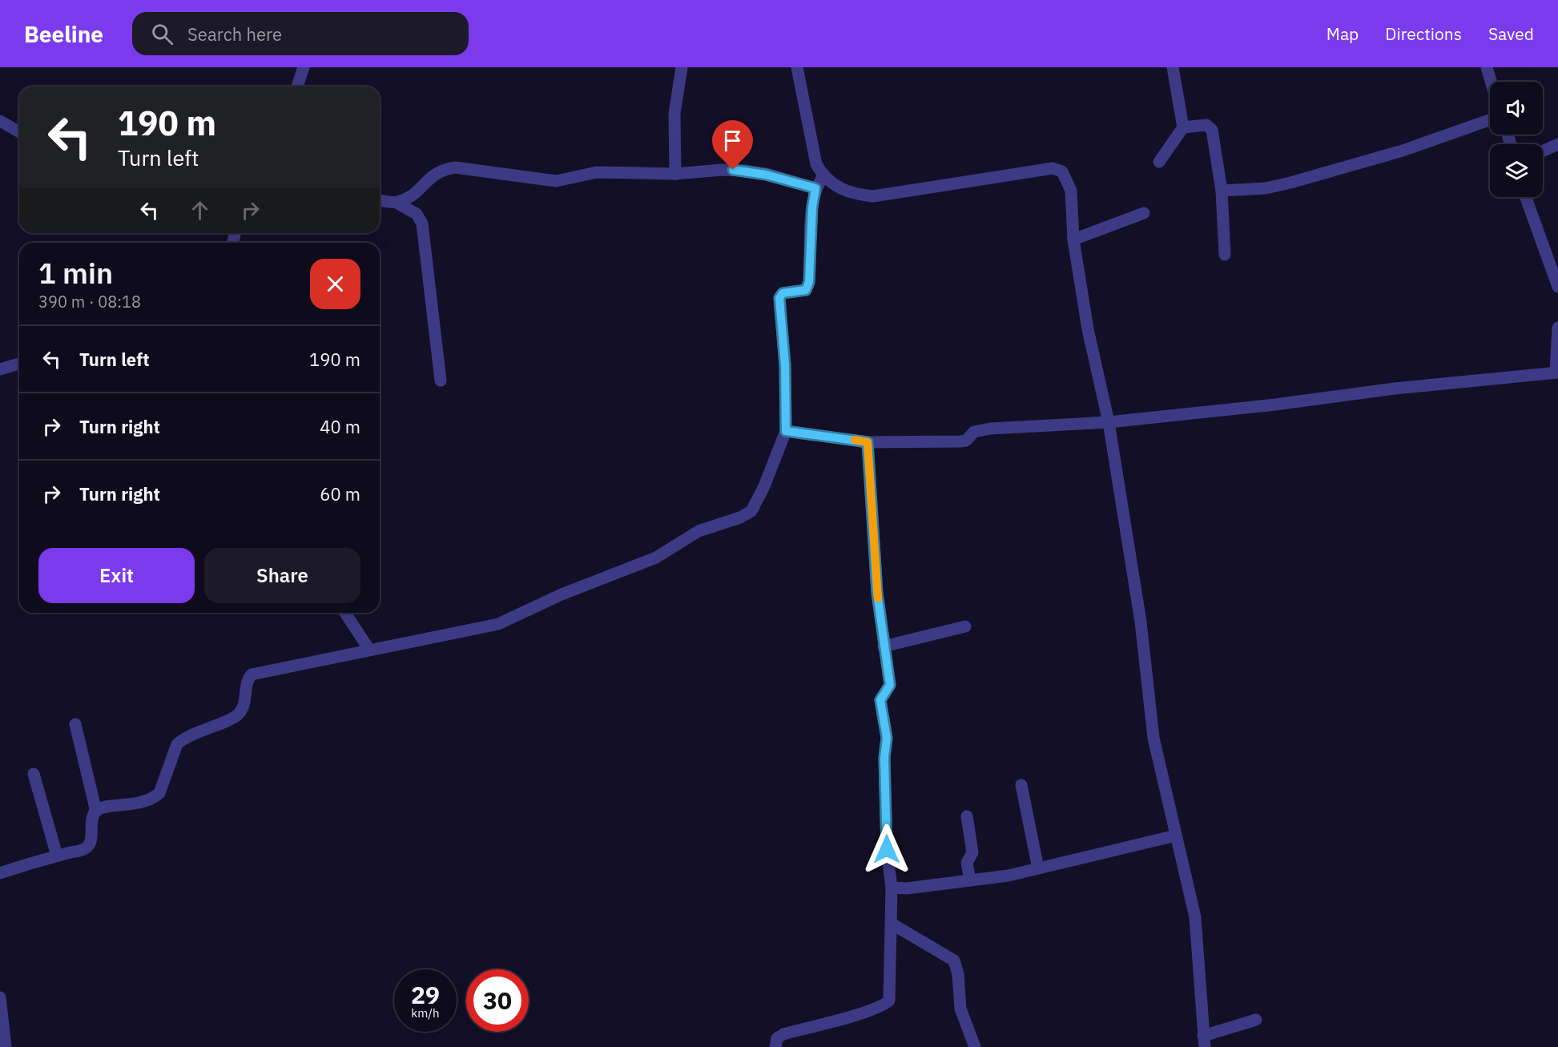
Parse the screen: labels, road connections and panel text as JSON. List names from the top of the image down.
{
  "page": {
    "header": "Beeline",
    "search": "Search here",
    "nav": ["Map", "Directions", "Saved"],
    "turn": ["190 m", "Turn left"],
    "heading": ["1 min", "390 m · 08:18"],
    "list": [
      {
        "name": "Turn left",
        "value": "190 m"
      },
      {
        "name": "Turn right",
        "value": "40 m"
      },
      {
        "name": "Turn right",
        "value": "60 m"
      }
    ],
    "buttons": ["Exit", "Share"],
    "speed": "29 km/h",
    "limit": "30"
  }
}
